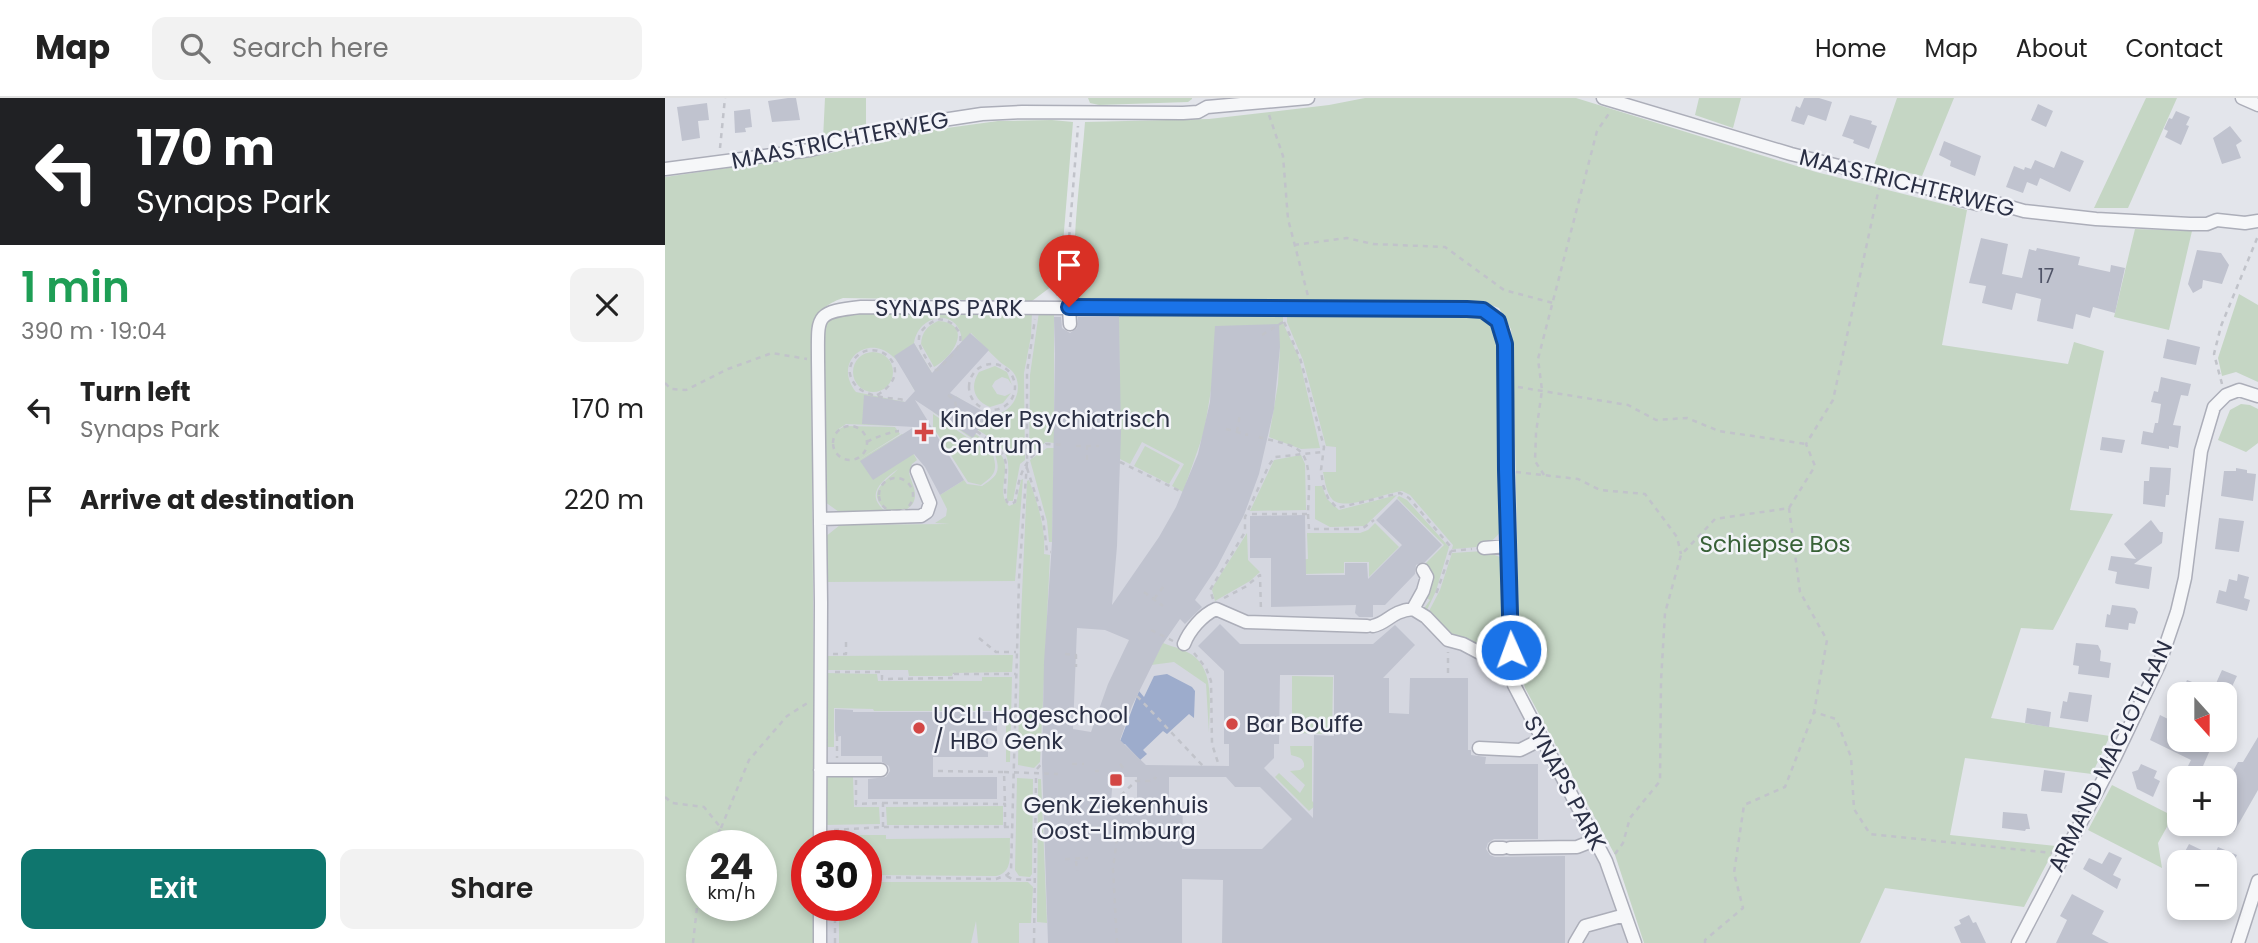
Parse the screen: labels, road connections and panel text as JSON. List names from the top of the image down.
{
  "streets": {
    "street": ["MAASTRICHTERWEG", "SYNAPS PARK", "ARMAND MACLOTLAAN"]
  },
  "parks": ["Schiepse Bos"],
  "places": {
    "health": ["Kinder Psychiatrisch Centrum"],
    "other": ["Bar Bouffe", "UCLL Hogeschool / HBO Genk"],
    "transit": ["Genk Ziekenhuis Oost-Limburg"]
  },
  "house_numbers": ["17"],
  "north": "bottom",
  "page": {
    "header": "Map",
    "search": "Search here",
    "nav": [
      "Home",
      "Map",
      "About",
      "Contact"
    ],
    "turn": ["170 m", "Synaps Park"],
    "heading": ["1 min", "390 m · 19:04"],
    "list": [
      {
        "name": "Turn left",
        "note": "Synaps Park",
        "value": "170 m"
      },
      {
        "name": "Arrive at destination",
        "value": "220 m"
      }
    ],
    "map_buttons": ["+", "−"],
    "speed": "24 km/h",
    "limit": "30",
    "buttons": ["Exit", "Share"]
  }
}
